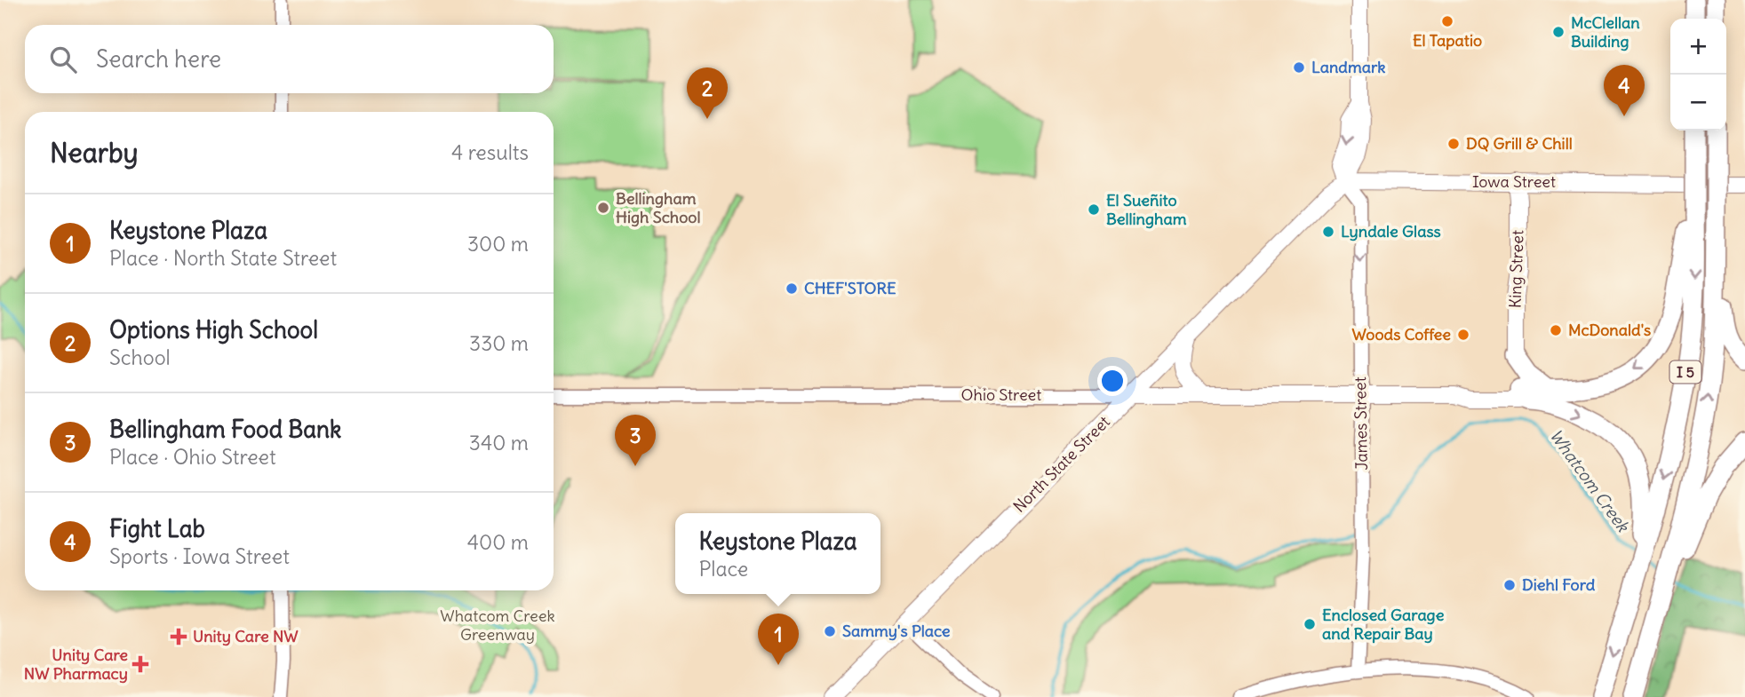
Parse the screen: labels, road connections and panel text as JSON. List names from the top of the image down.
{
  "streets": {
    "highway": ["I 5"],
    "main road": [
      "Iowa Street",
      "King Street",
      "Ohio Street",
      "James Street",
      "North State Street"
    ]
  },
  "crossings": [
    ["Iowa Street", "King Street"],
    ["Iowa Street", "I 5"],
    ["Iowa Street", "James Street"],
    ["Iowa Street", "North State Street"],
    ["Ohio Street", "James Street"],
    ["Ohio Street", "North State Street"],
    ["James Street", "North State Street"]
  ],
  "water": ["Whatcom Creek"],
  "parks": ["Whatcom Creek Greenway"],
  "places": {
    "other": [
      "El Tapatio",
      "McClellan Building",
      "Landmark",
      "DQ Grill & Chill",
      "Bellingham High School",
      "El Sueñito Bellingham",
      "Lyndale Glass",
      "CHEF'STORE",
      "McDonald's",
      "Woods Coffee",
      "Diehl Ford",
      "Enclosed Garage and Repair Bay",
      "Sammy's Place"
    ],
    "health": ["Unity Care NW", "Unity Care NW Pharmacy"]
  },
  "page": {
    "map_buttons": ["+", "−"],
    "search": "Search here",
    "pins": [
      "4",
      "2",
      "3",
      "1"
    ],
    "heading": ["Nearby", "4 results"],
    "list": [
      {
        "mark": "1",
        "name": "Keystone Plaza",
        "note": "Place · North State Street",
        "value": "300 m"
      },
      {
        "mark": "2",
        "name": "Options High School",
        "note": "School",
        "value": "330 m"
      },
      {
        "mark": "3",
        "name": "Bellingham Food Bank",
        "note": "Place · Ohio Street",
        "value": "340 m"
      },
      {
        "mark": "4",
        "name": "Fight Lab",
        "note": "Sports · Iowa Street",
        "value": "400 m"
      }
    ],
    "popup": ["Keystone Plaza", "Place"]
  }
}
